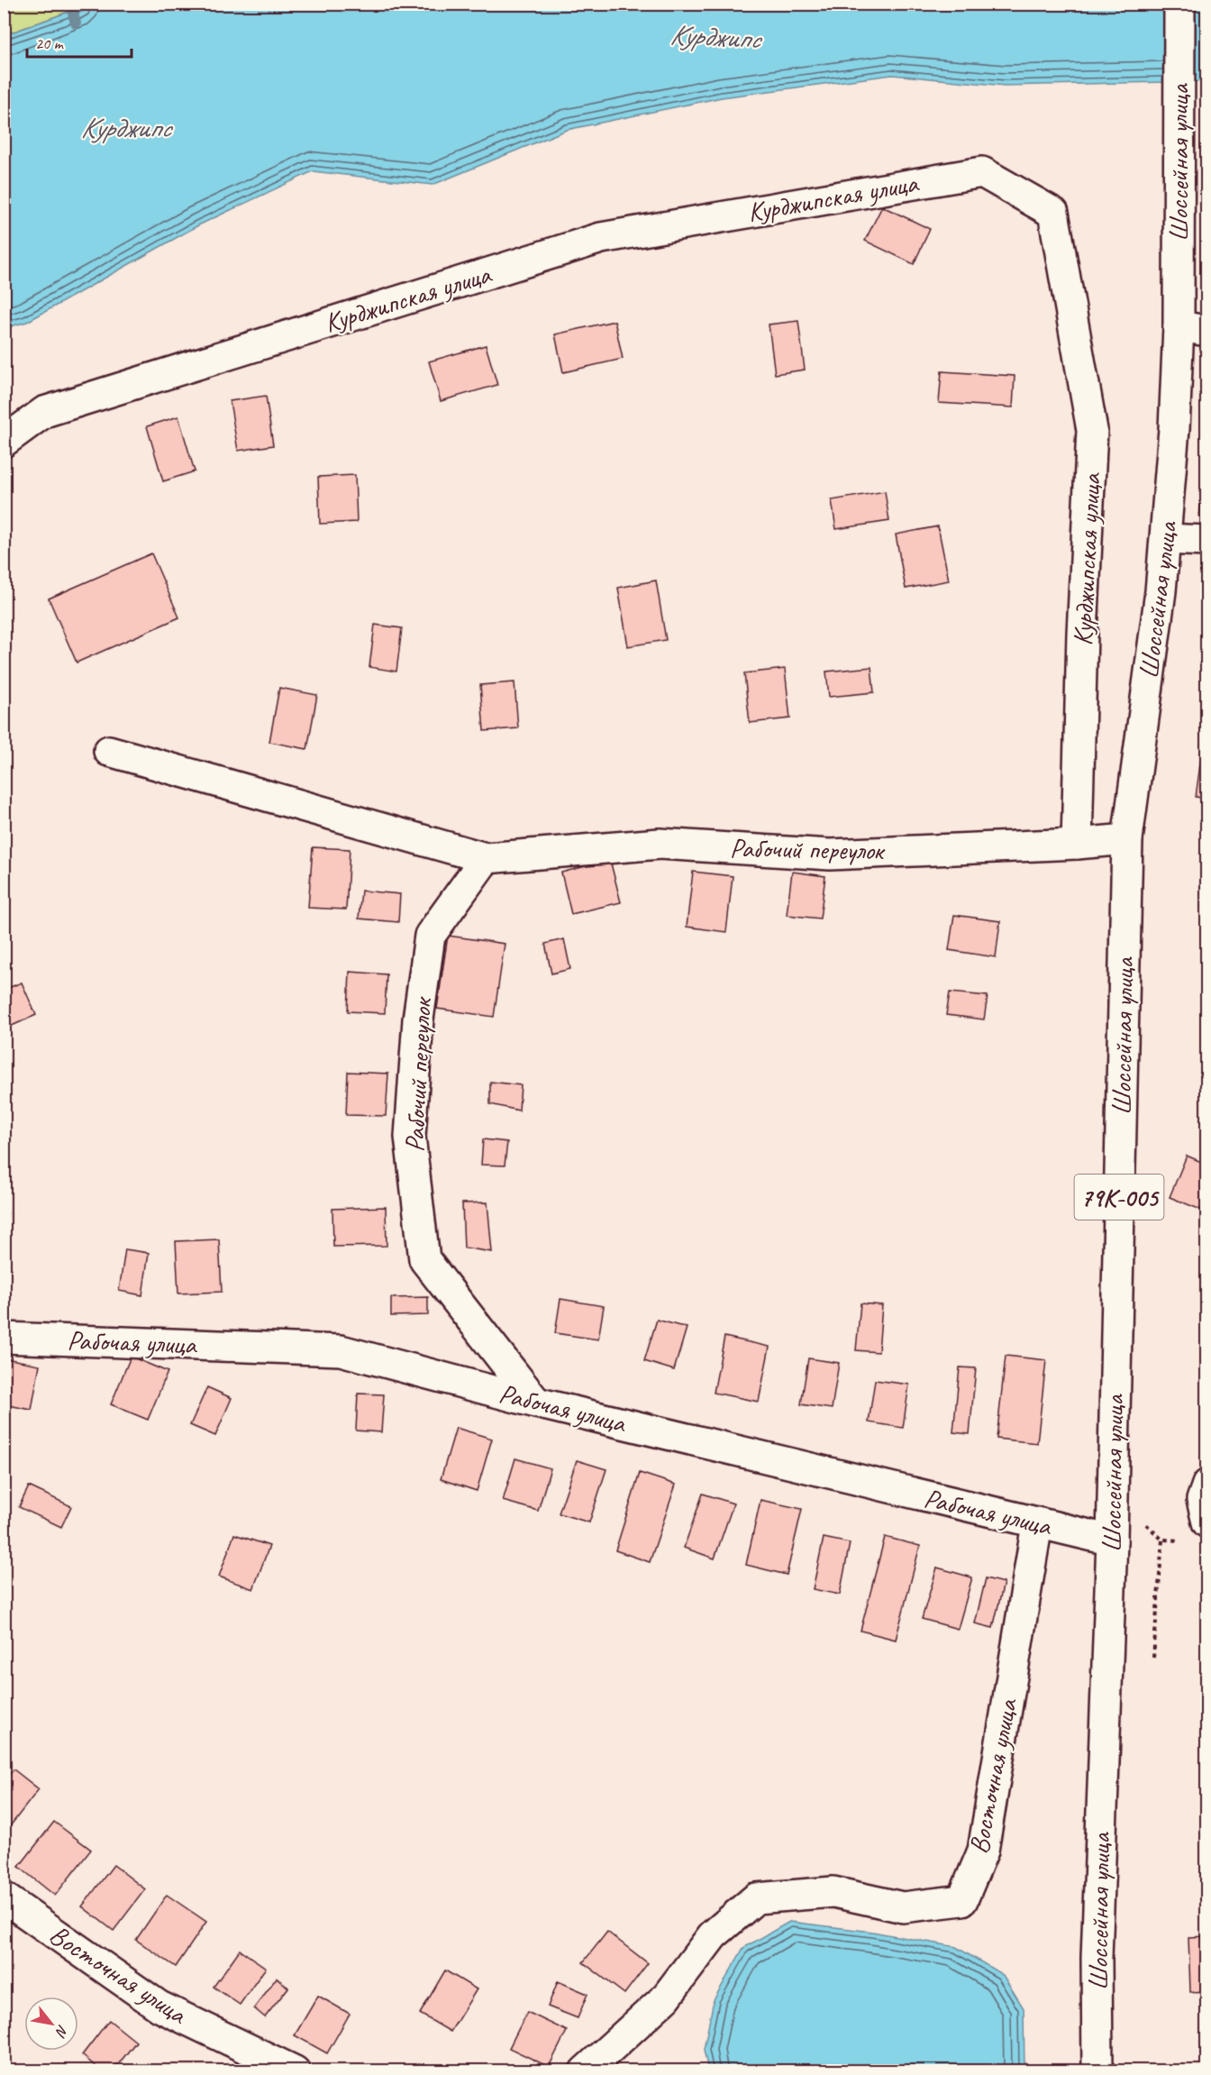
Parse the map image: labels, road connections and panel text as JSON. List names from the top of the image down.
{
  "streets": {
    "street": [
      "Шоссейная улица",
      "Курджипская улица",
      "Рабочий переулок",
      "79К-005",
      "Рабочая улица",
      "Восточная улица"
    ]
  },
  "crossings": [
    ["Шоссейная улица", "Рабочий переулок"],
    ["Шоссейная улица", "Рабочая улица"],
    ["Курджипская улица", "Рабочий переулок"],
    ["Рабочий переулок", "Рабочая улица"],
    ["Рабочая улица", "Восточная улица"]
  ],
  "water": ["Курджипс"],
  "scale_bar": "20 m",
  "north": "bottom right"
}
